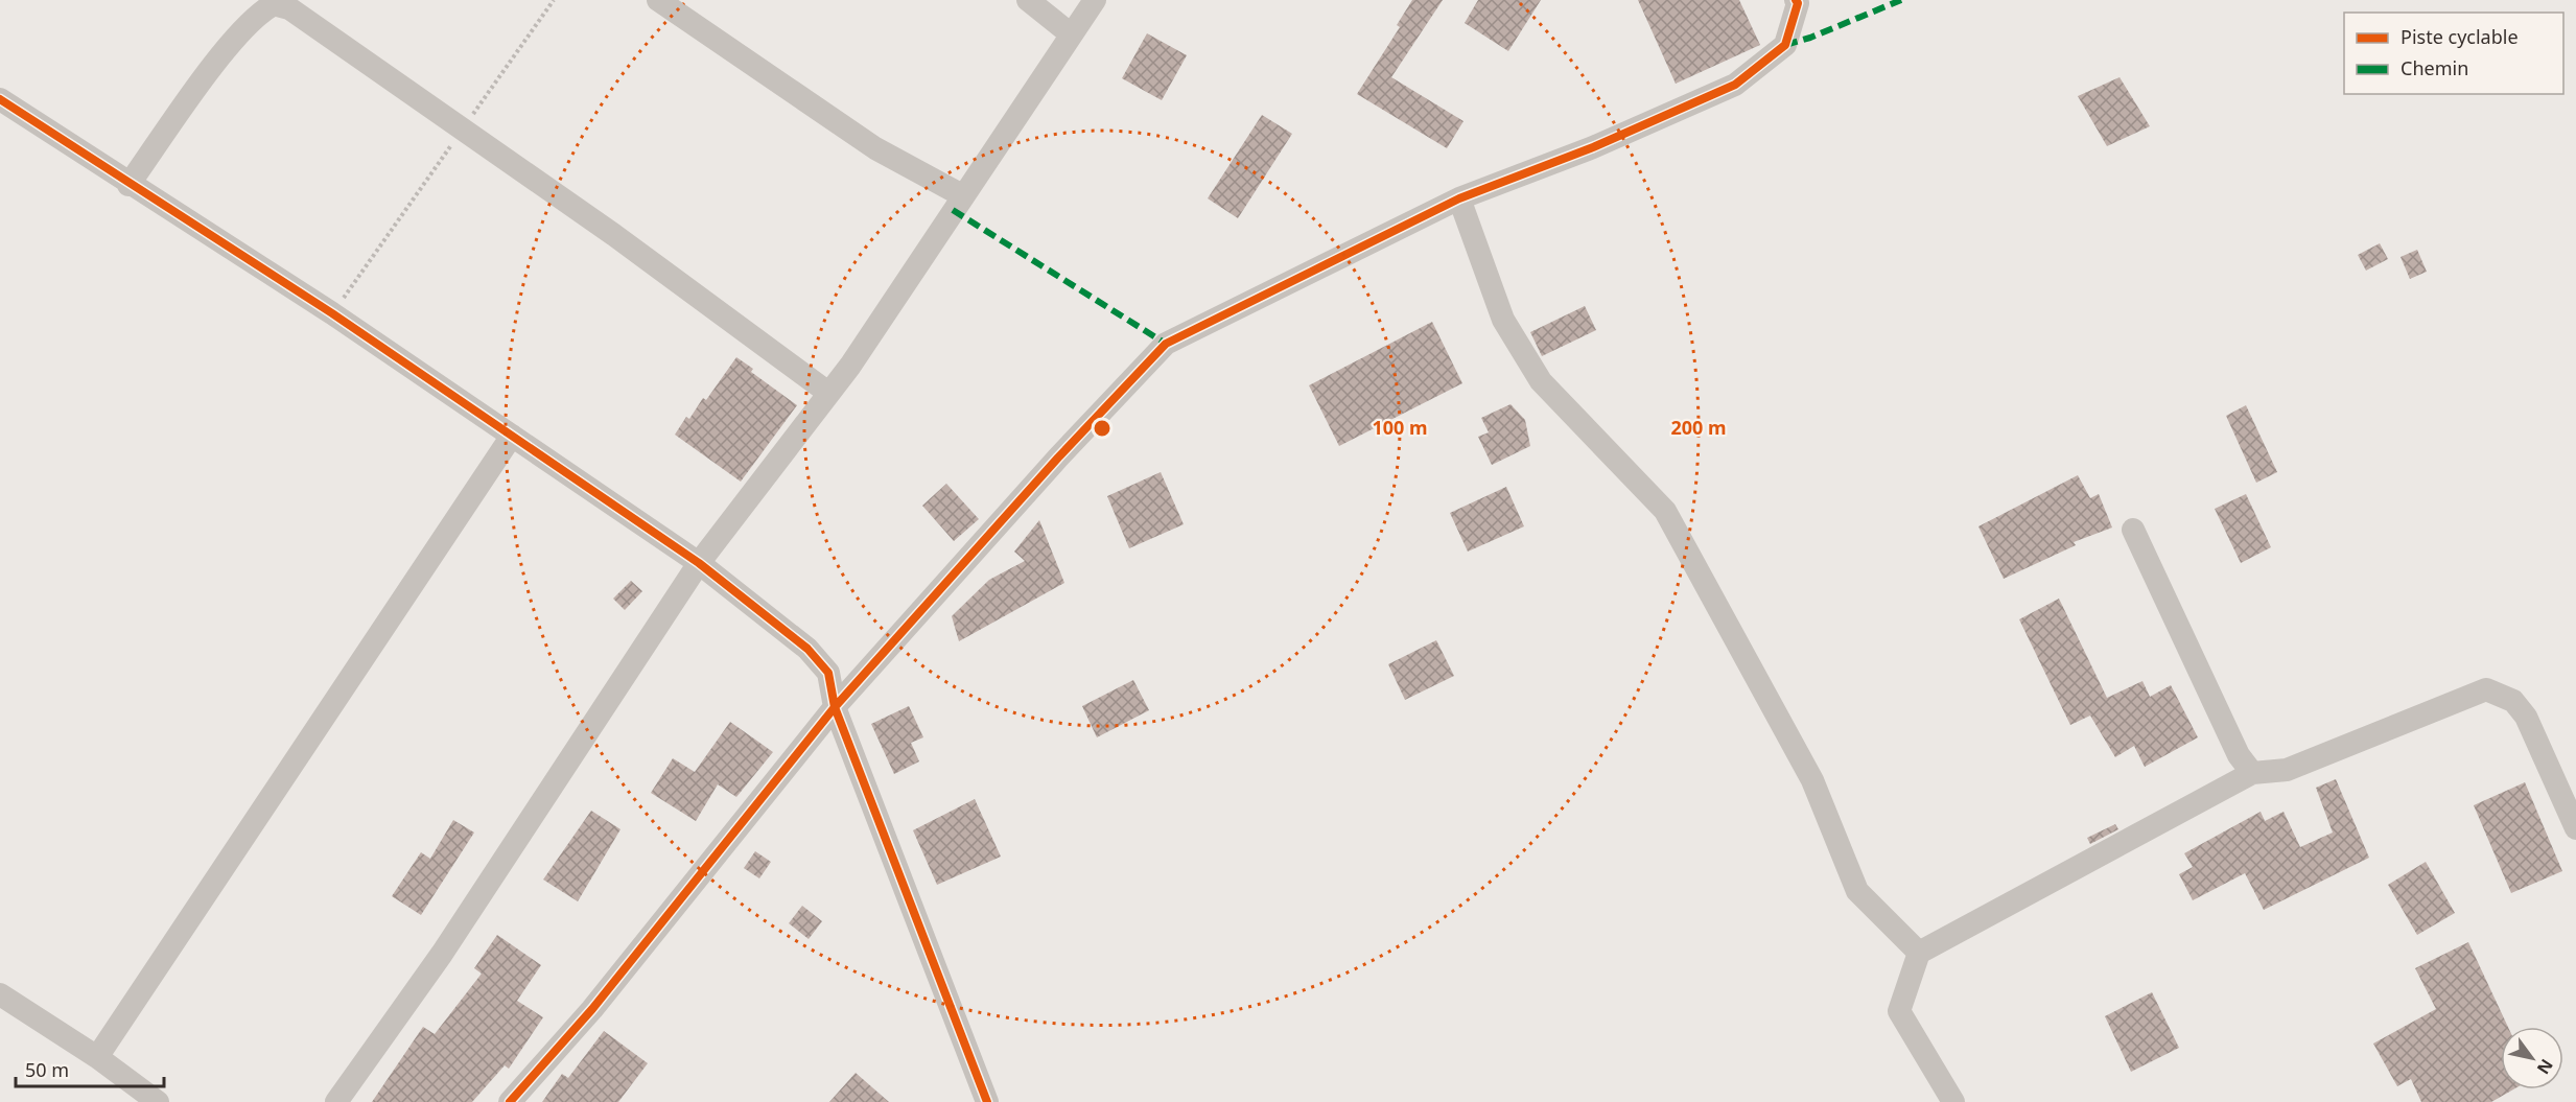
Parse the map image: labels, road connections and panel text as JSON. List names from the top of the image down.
{
  "legend": ["Piste cyclable", "Chemin"],
  "scale_bar": "50 m",
  "north": "bottom right",
  "rings": ["100 m", "200 m"]
}
